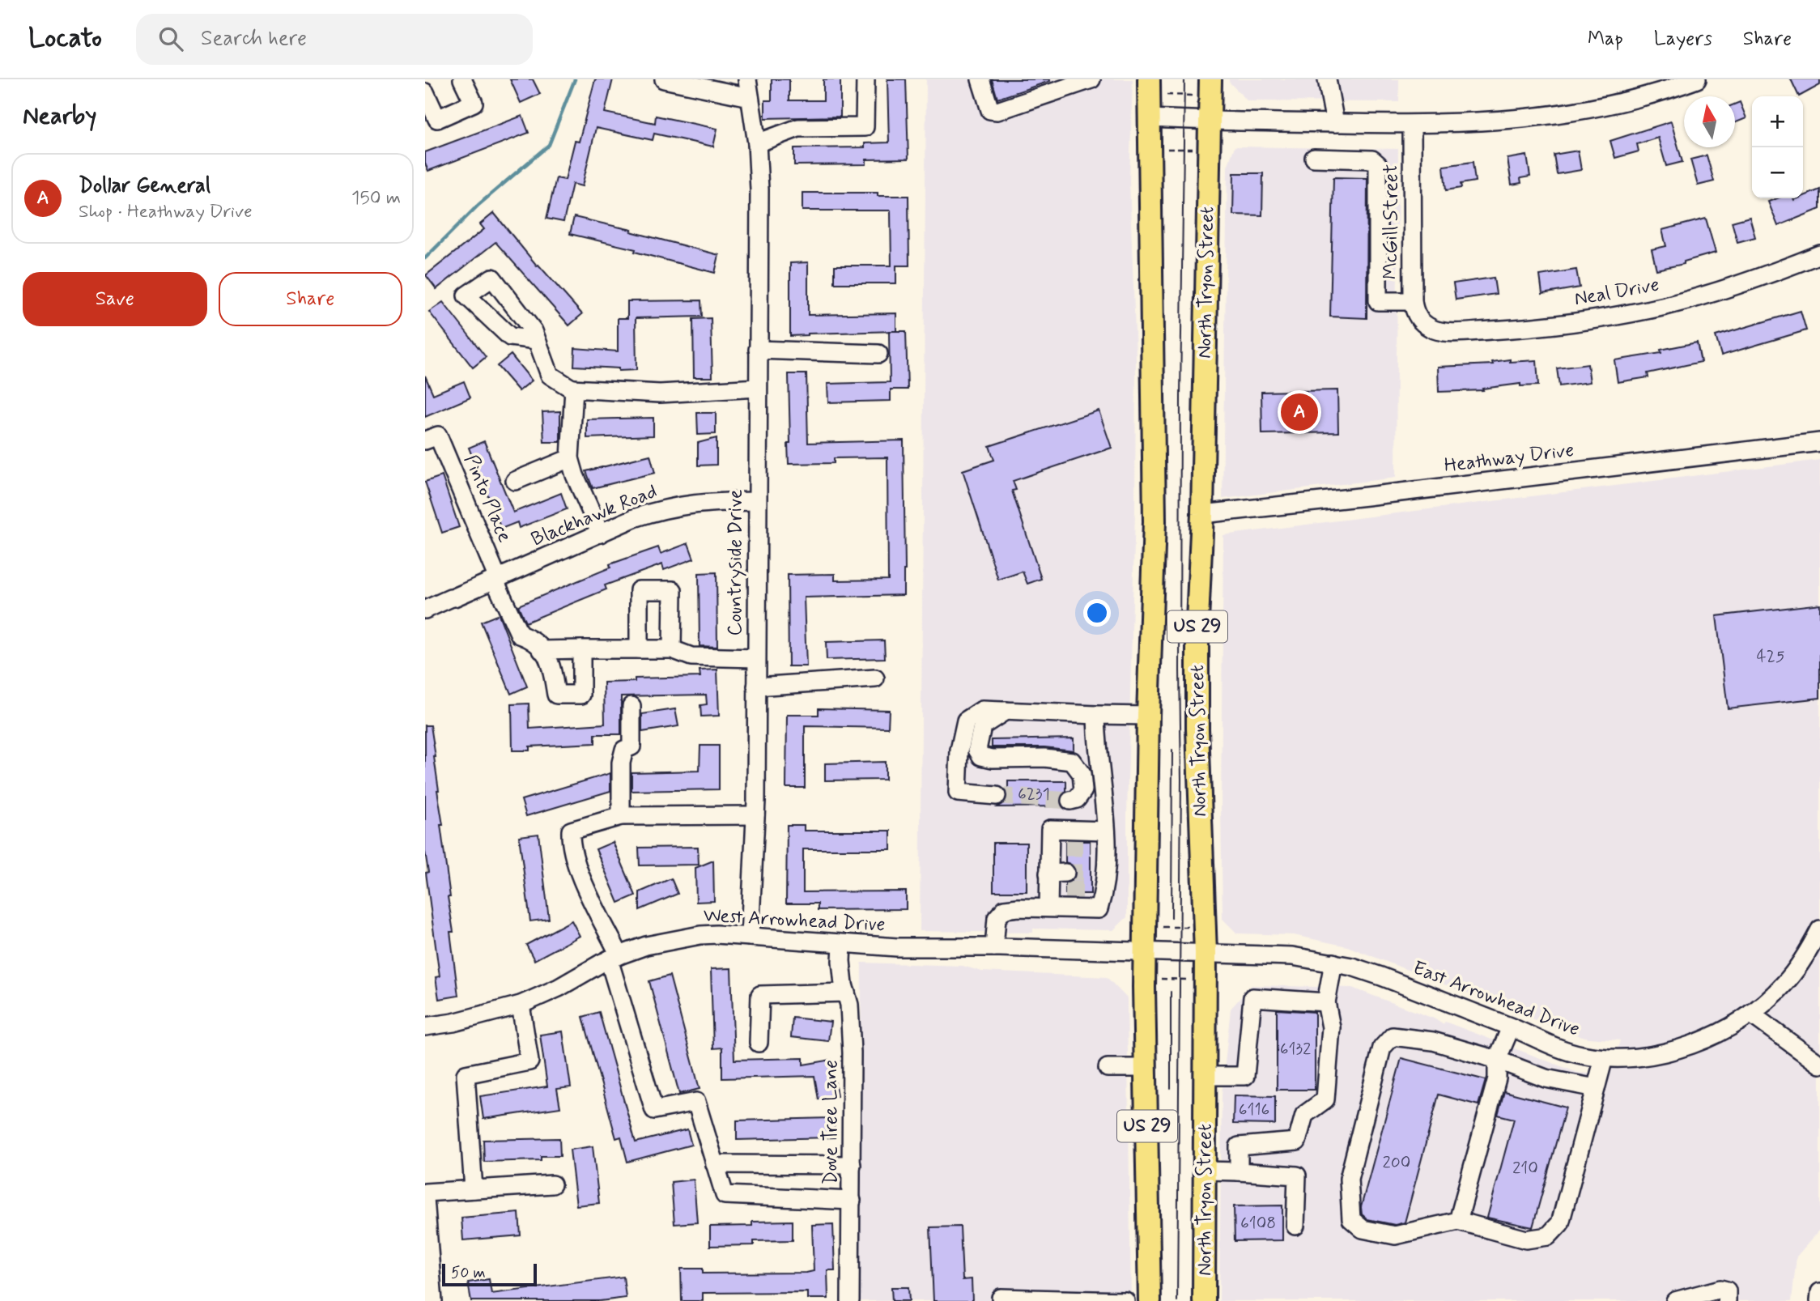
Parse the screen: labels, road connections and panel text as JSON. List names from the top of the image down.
{
  "streets": {
    "main road": ["North Tryon Street", "US 29"],
    "street": [
      "McGill Street",
      "Neal Drive",
      "Heathway Drive",
      "Pinto Place",
      "Blackhawk Road",
      "Countryside Drive",
      "West Arrowhead Drive",
      "East Arrowhead Drive",
      "Dove Tree Lane"
    ]
  },
  "crossings": [
    ["McGill Street", "Neal Drive"],
    ["North Tryon Street", "Heathway Drive"],
    ["North Tryon Street", "East Arrowhead Drive"],
    ["Pinto Place", "Blackhawk Road"],
    ["Blackhawk Road", "Countryside Drive"],
    ["Countryside Drive", "West Arrowhead Drive"],
    ["US 29", "West Arrowhead Drive"],
    ["US 29", "East Arrowhead Drive"],
    ["West Arrowhead Drive", "East Arrowhead Drive"],
    ["West Arrowhead Drive", "Dove Tree Lane"]
  ],
  "house_numbers": [
    "425",
    "6231",
    "6132",
    "6116",
    "200",
    "210",
    "6108"
  ],
  "scale_bar": "50 m",
  "north": "top",
  "page": {
    "header": "Locato",
    "search": "Search here",
    "nav": ["Map", "Layers", "Share"],
    "heading": "Nearby",
    "map_buttons": ["+", "−"],
    "list": [
      {
        "mark": "A",
        "name": "Dollar General",
        "note": "Shop · Heathway Drive",
        "value": "150 m"
      }
    ],
    "buttons": ["Save", "Share"],
    "pins": "A",
    "scale": "50 m"
  }
}
